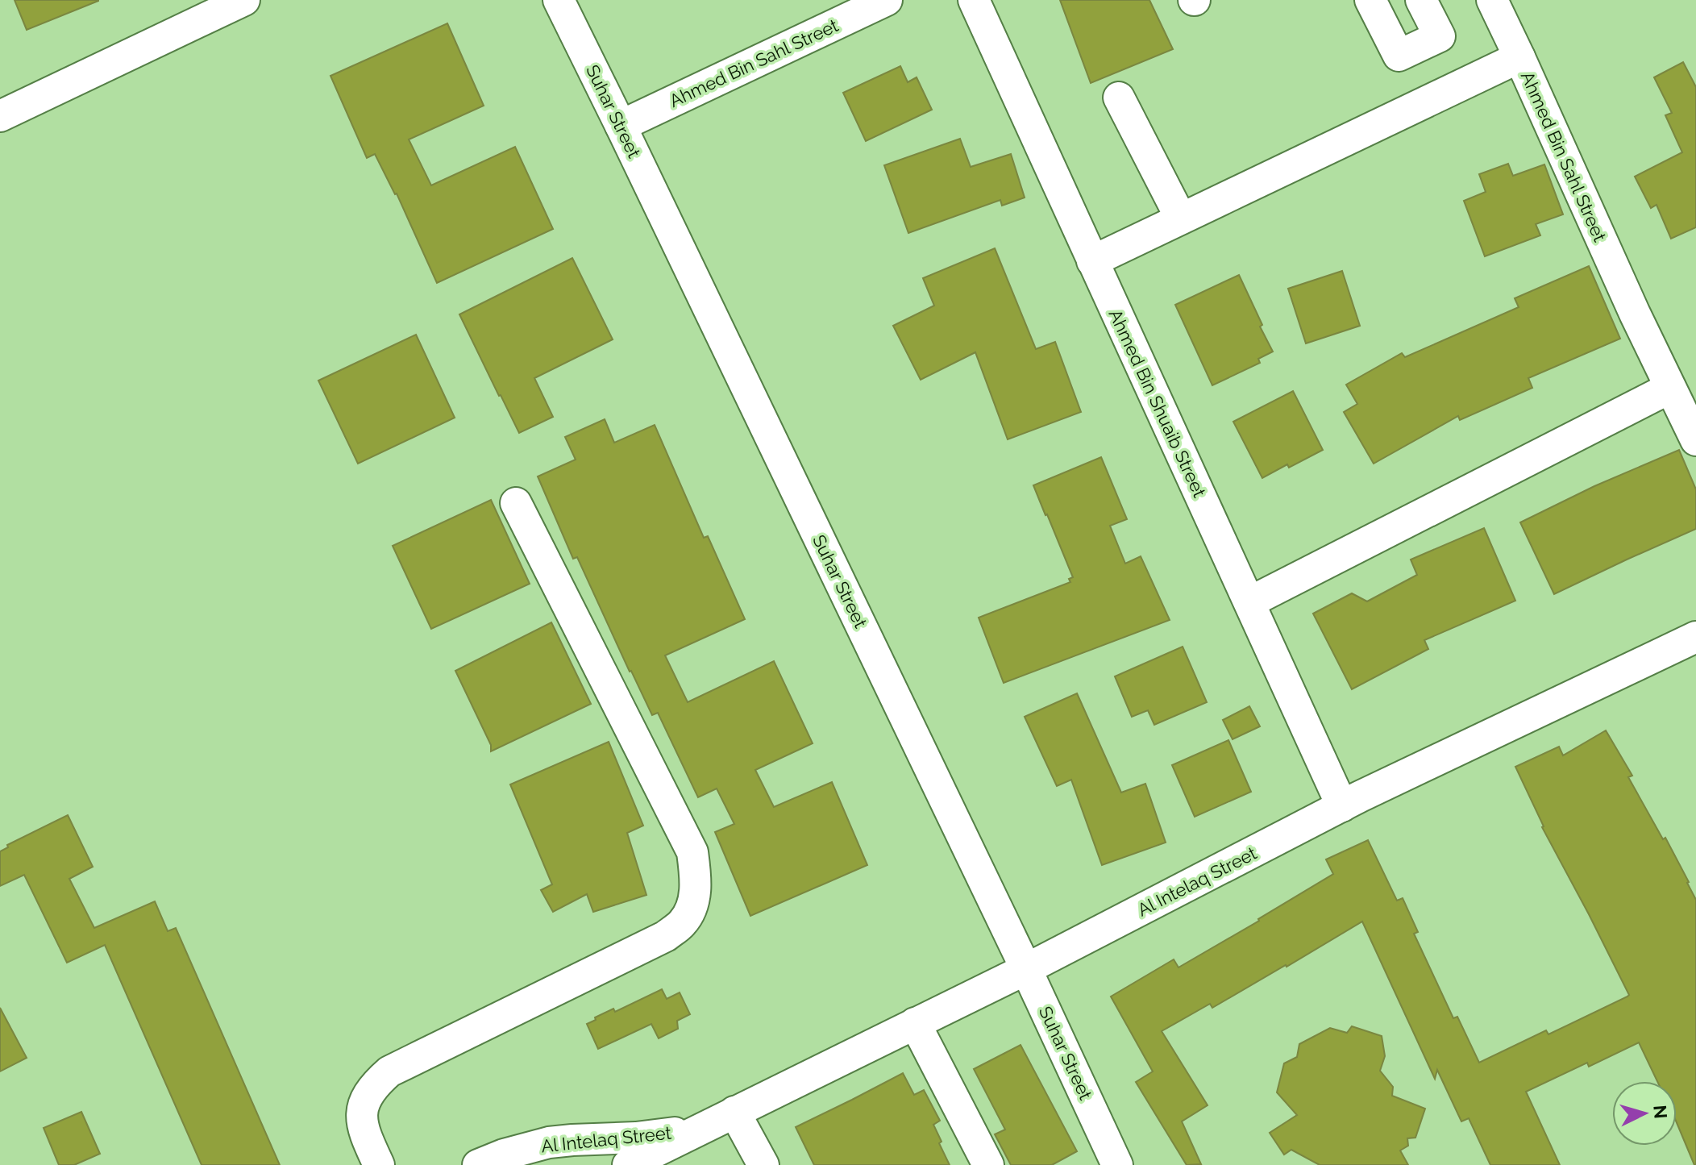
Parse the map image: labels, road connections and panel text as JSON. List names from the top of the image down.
{
  "streets": {
    "street": [
      "Ahmed Bin Sahl Street",
      "Suhar Street",
      "Ahmed Bin Shuaib Street",
      "Al Intelaq Street"
    ]
  },
  "crossings": [
    ["Ahmed Bin Sahl Street", "Suhar Street"],
    ["Suhar Street", "Al Intelaq Street"],
    ["Ahmed Bin Shuaib Street", "Al Intelaq Street"]
  ],
  "north": "right"
}
